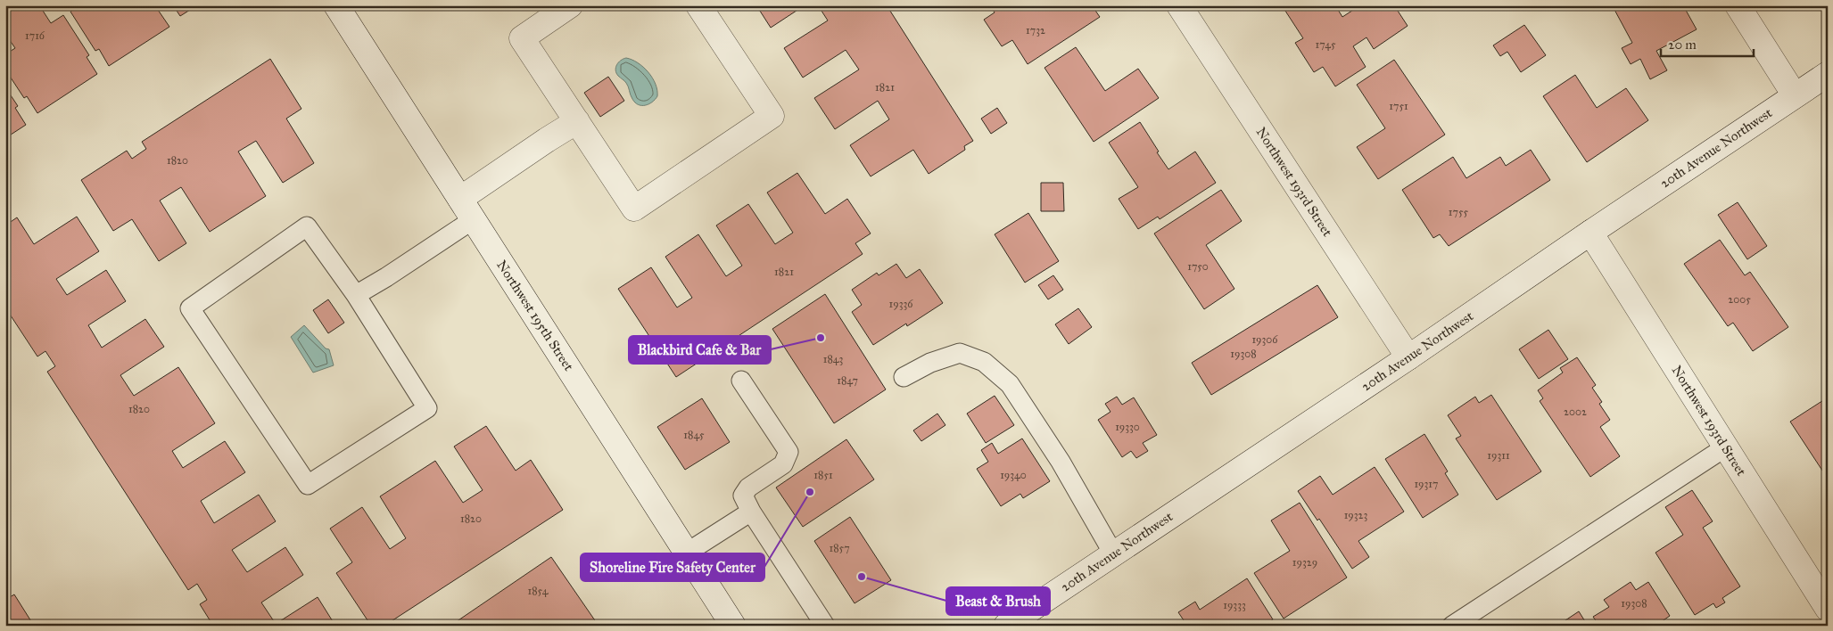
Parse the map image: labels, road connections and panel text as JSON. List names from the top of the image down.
{
  "streets": {
    "street": ["20th Avenue Northwest", "Northwest 193rd Street", "Northwest 195th Street"]
  },
  "crossings": [
    ["20th Avenue Northwest", "Northwest 193rd Street"]
  ],
  "places": ["Blackbird Cafe & Bar", "Shoreline Fire Safety Center", "Beast & Brush"],
  "house_numbers": [
    "1732",
    "1716",
    "1745",
    "1821",
    "1751",
    "1820",
    "1755",
    "1750",
    "1821",
    "2005",
    "19336",
    "19306",
    "19308",
    "1843",
    "1847",
    "1820",
    "2002",
    "19330",
    "1845",
    "19311",
    "1851",
    "19340",
    "19317",
    "19323",
    "1820",
    "1857",
    "19329",
    "1854",
    "19308",
    "19333"
  ],
  "scale_bar": "20 m"
}
